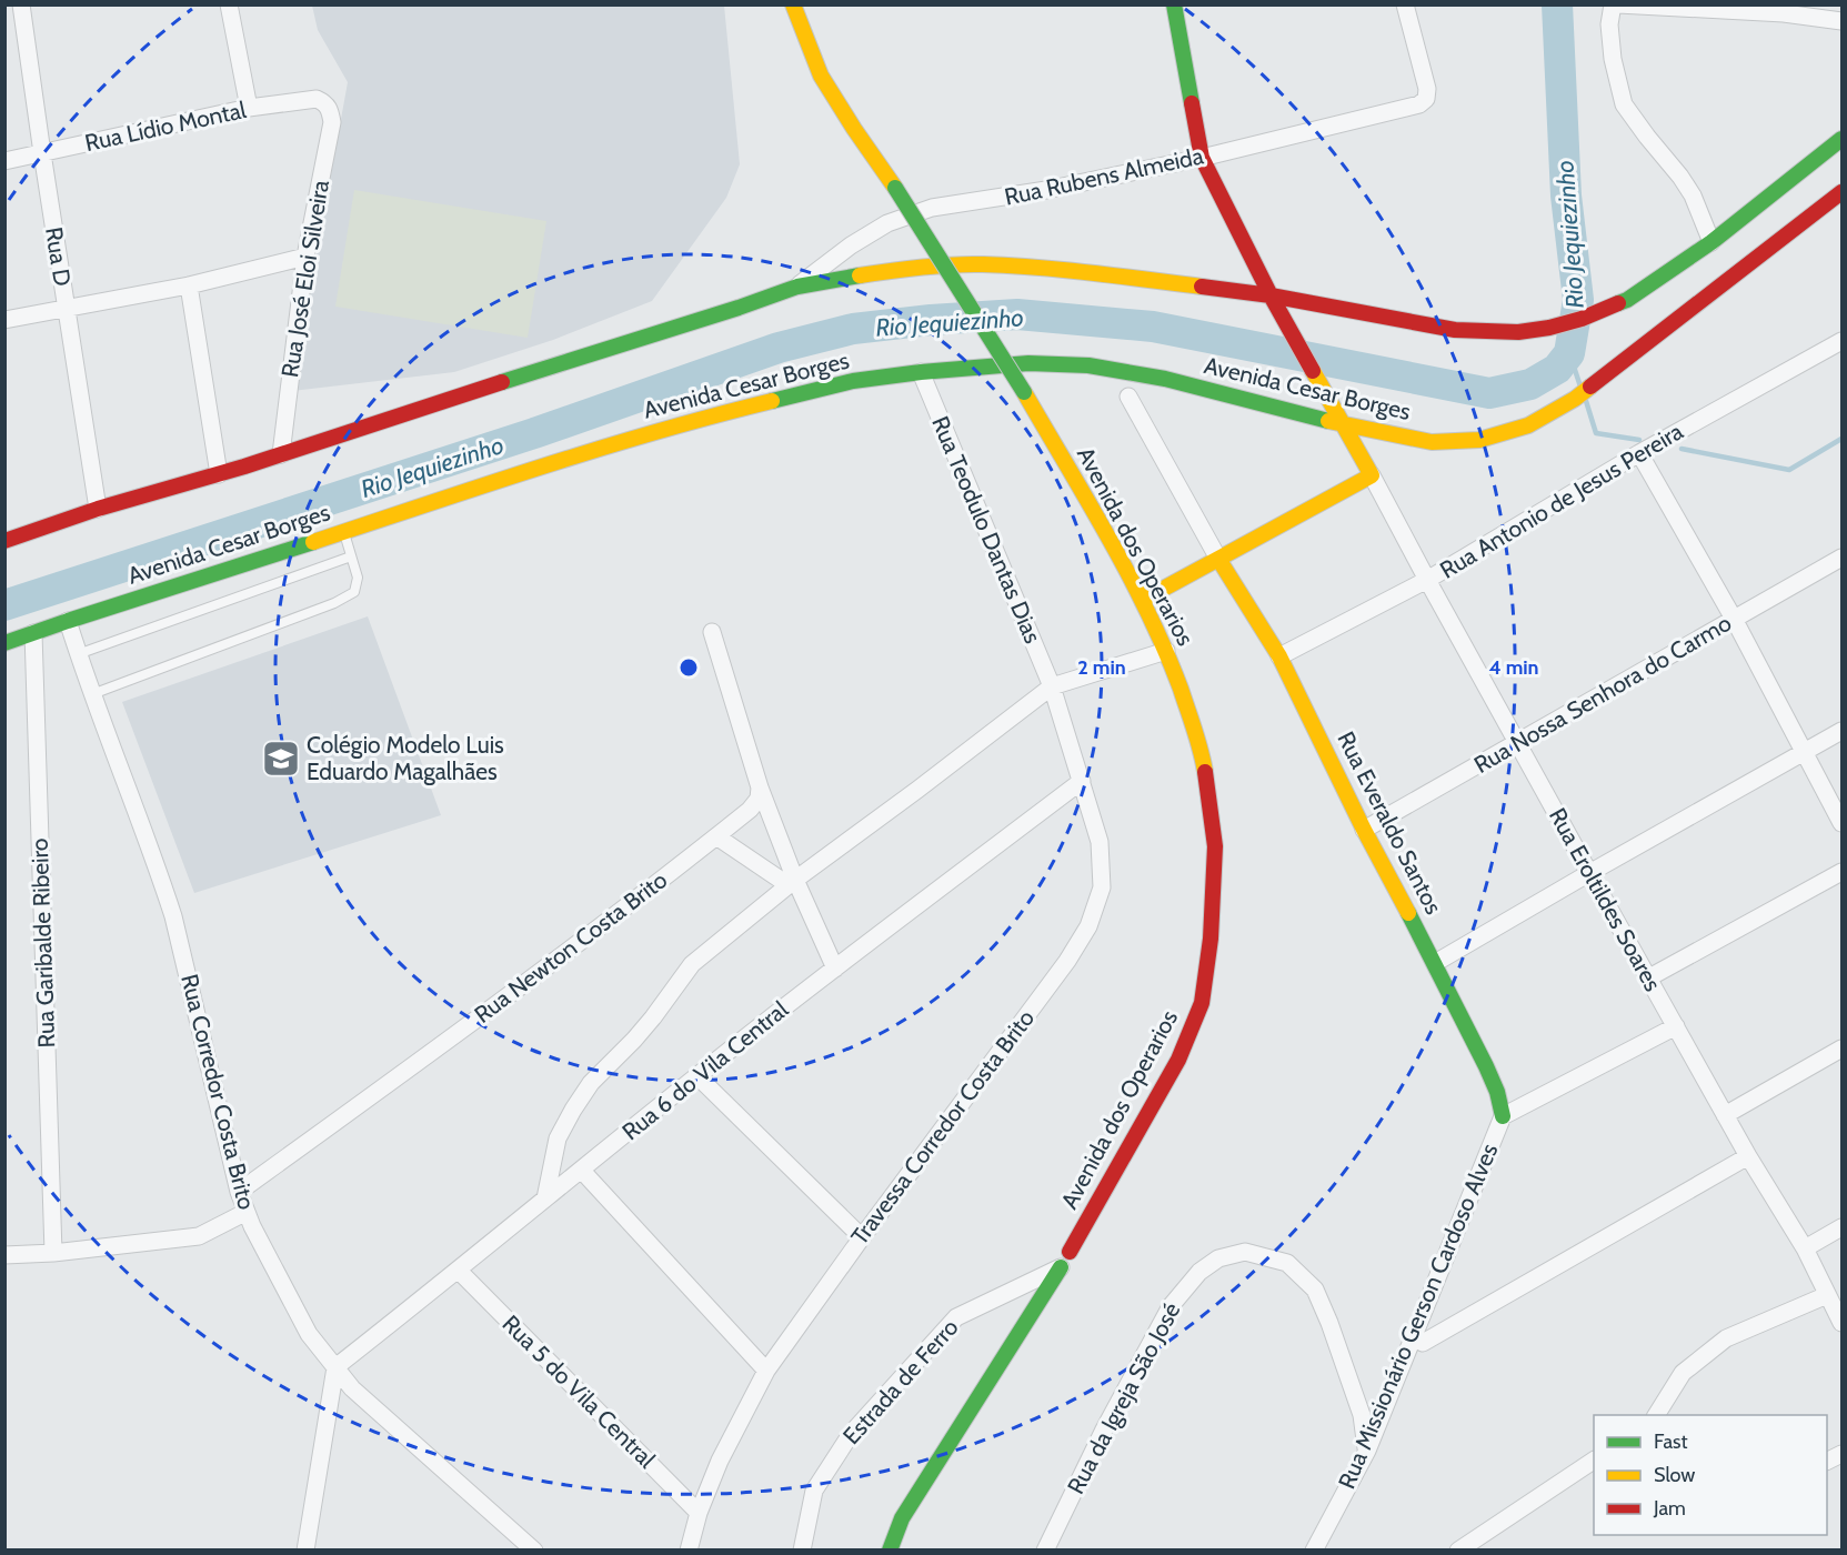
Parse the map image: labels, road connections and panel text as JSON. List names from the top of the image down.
{
  "streets": {
    "main road": ["Avenida Cesar Borges", "Avenida dos Operarios", "Rua Everaldo Santos"],
    "street": [
      "Rua Lídio Montal",
      "Rua Rubens Almeida",
      "Rua D",
      "Rua José Eloi Silveira",
      "Rua Antonio de Jesus Pereira",
      "Rua Teodulo Dantas Dias",
      "Rua Nossa Senhora do Carmo",
      "Rua Eroltildes Soares",
      "Rua Garibalde Ribeiro",
      "Rua Newton Costa Brito",
      "Rua 6 do Vila Central",
      "Rua Corredor Costa Brito",
      "Travessa Corredor Costa Brito",
      "Rua Missionário Gerson Cardoso Alves",
      "Estrada de Ferro",
      "Rua 5 do Vila Central",
      "Rua da Igreja São José"
    ]
  },
  "crossings": [
    ["Rua Lídio Montal", "Rua D"],
    ["Rua Lídio Montal", "Rua José Eloi Silveira"],
    ["Avenida Cesar Borges", "Rua Teodulo Dantas Dias"],
    ["Avenida Cesar Borges", "Rua Garibalde Ribeiro"],
    ["Avenida Cesar Borges", "Rua Corredor Costa Brito"],
    ["Rua Antonio de Jesus Pereira", "Rua Everaldo Santos"],
    ["Rua Antonio de Jesus Pereira", "Rua Eroltildes Soares"],
    ["Rua Teodulo Dantas Dias", "Travessa Corredor Costa Brito"],
    ["Rua Nossa Senhora do Carmo", "Rua Everaldo Santos"],
    ["Rua Nossa Senhora do Carmo", "Rua Eroltildes Soares"],
    ["Rua Everaldo Santos", "Rua Missionário Gerson Cardoso Alves"],
    ["Rua Newton Costa Brito", "Rua Corredor Costa Brito"],
    ["Rua 6 do Vila Central", "Rua Corredor Costa Brito"],
    ["Rua 6 do Vila Central", "Travessa Corredor Costa Brito"],
    ["Rua 6 do Vila Central", "Rua 5 do Vila Central"],
    ["Travessa Corredor Costa Brito", "Rua 5 do Vila Central"],
    ["Rua Missionário Gerson Cardoso Alves", "Rua da Igreja São José"]
  ],
  "water": ["Rio Jequiezinho"],
  "places": {
    "school or university": ["Colégio Modelo Luis Eduardo Magalhães"]
  },
  "legend": ["Fast", "Slow", "Jam"],
  "rings": ["2 min", "4 min"]
}
